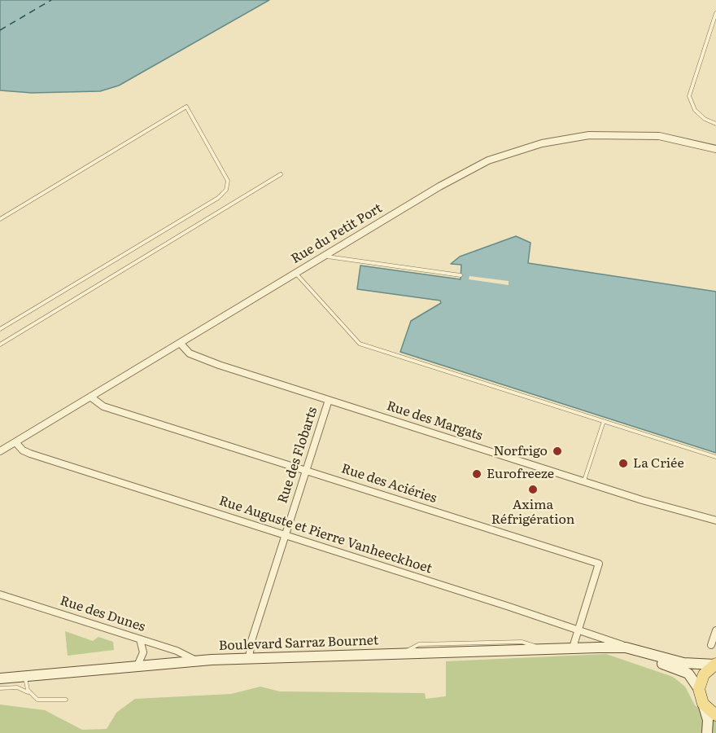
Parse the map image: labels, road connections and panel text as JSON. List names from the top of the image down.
{
  "streets": {
    "street": [
      "Rue du Petit Port",
      "Rue des Margats",
      "Rue des Flobarts",
      "Rue des Aciéries",
      "Rue Auguste et Pierre Vanheeckhoet",
      "Rue des Dunes",
      "Boulevard Sarraz Bournet"
    ]
  },
  "crossings": [
    ["Rue du Petit Port", "Rue des Margats"],
    ["Rue du Petit Port", "Rue des Aciéries"],
    ["Rue du Petit Port", "Rue Auguste et Pierre Vanheeckhoet"],
    ["Rue des Margats", "Rue des Flobarts"],
    ["Rue des Flobarts", "Rue des Aciéries"],
    ["Rue des Flobarts", "Rue Auguste et Pierre Vanheeckhoet"],
    ["Rue des Flobarts", "Boulevard Sarraz Bournet"],
    ["Rue des Aciéries", "Rue Auguste et Pierre Vanheeckhoet"],
    ["Rue des Aciéries", "Boulevard Sarraz Bournet"],
    ["Rue Auguste et Pierre Vanheeckhoet", "Boulevard Sarraz Bournet"],
    ["Rue des Dunes", "Boulevard Sarraz Bournet"]
  ],
  "places": [
    "Norfrigo",
    "La Criée",
    "Eurofreeze",
    "Axima Réfrigération"
  ]
}
